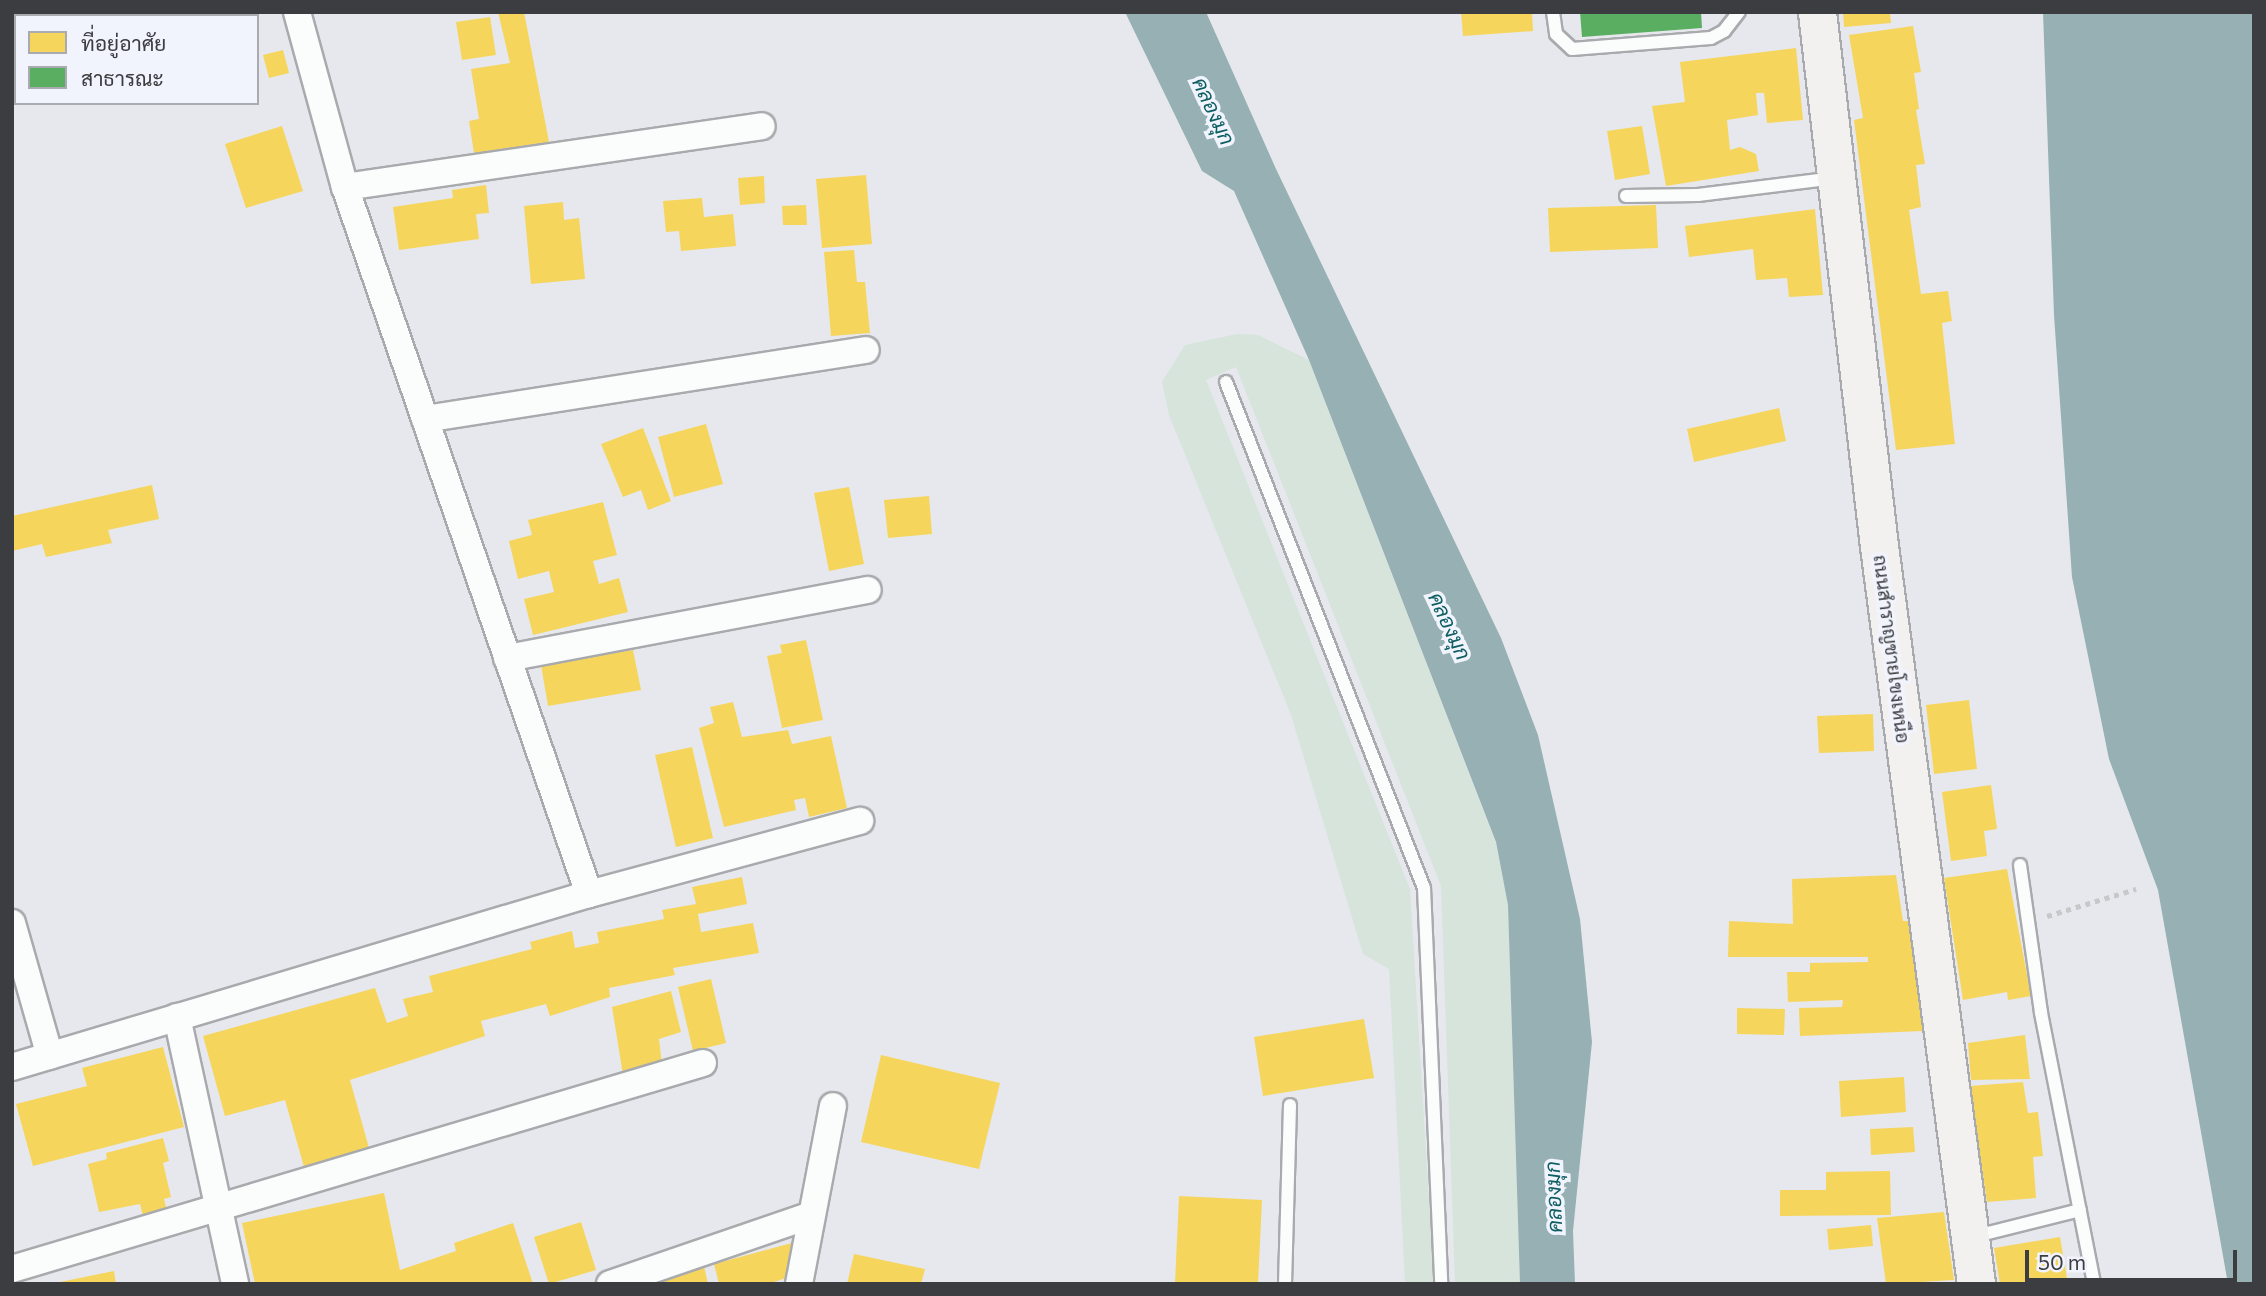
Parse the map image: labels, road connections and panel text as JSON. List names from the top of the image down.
{
  "streets": {
    "street": ["ถนนสำราญชายโขงเหนือ"]
  },
  "water": ["คลองมุก"],
  "legend": ["ที่อยู่อาศัย", "สาธารณะ"],
  "scale_bar": "50 m"
}
